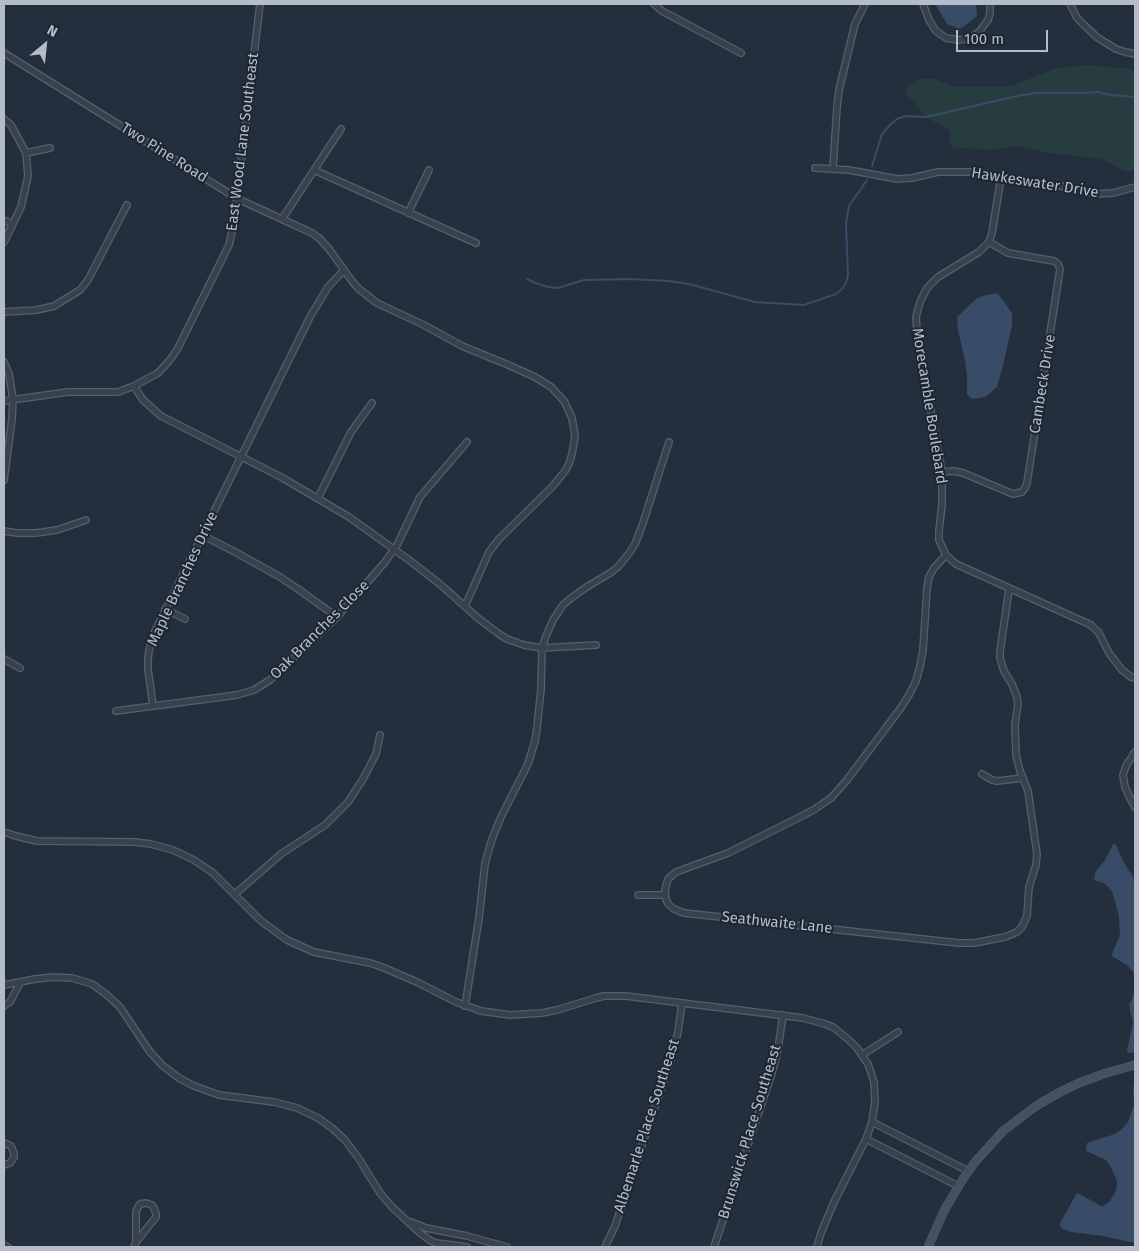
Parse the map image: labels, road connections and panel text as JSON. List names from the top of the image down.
{
  "streets": {
    "street": [
      "East Wood Lane Southeast",
      "Two Pine Road",
      "Hawkeswater Drive",
      "Cambeck Drive",
      "Morecamble Boulebard",
      "Maple Branches Drive",
      "Oak Branches Close",
      "Seathwaite Lane",
      "Albemarle Place Southeast",
      "Brunswick Place Southeast"
    ]
  },
  "crossings": [
    ["East Wood Lane Southeast", "Two Pine Road"],
    ["Two Pine Road", "Maple Branches Drive"],
    ["Cambeck Drive", "Morecamble Boulebard"],
    ["Maple Branches Drive", "Oak Branches Close"]
  ],
  "scale_bar": "100 m",
  "north": "top right"
}
